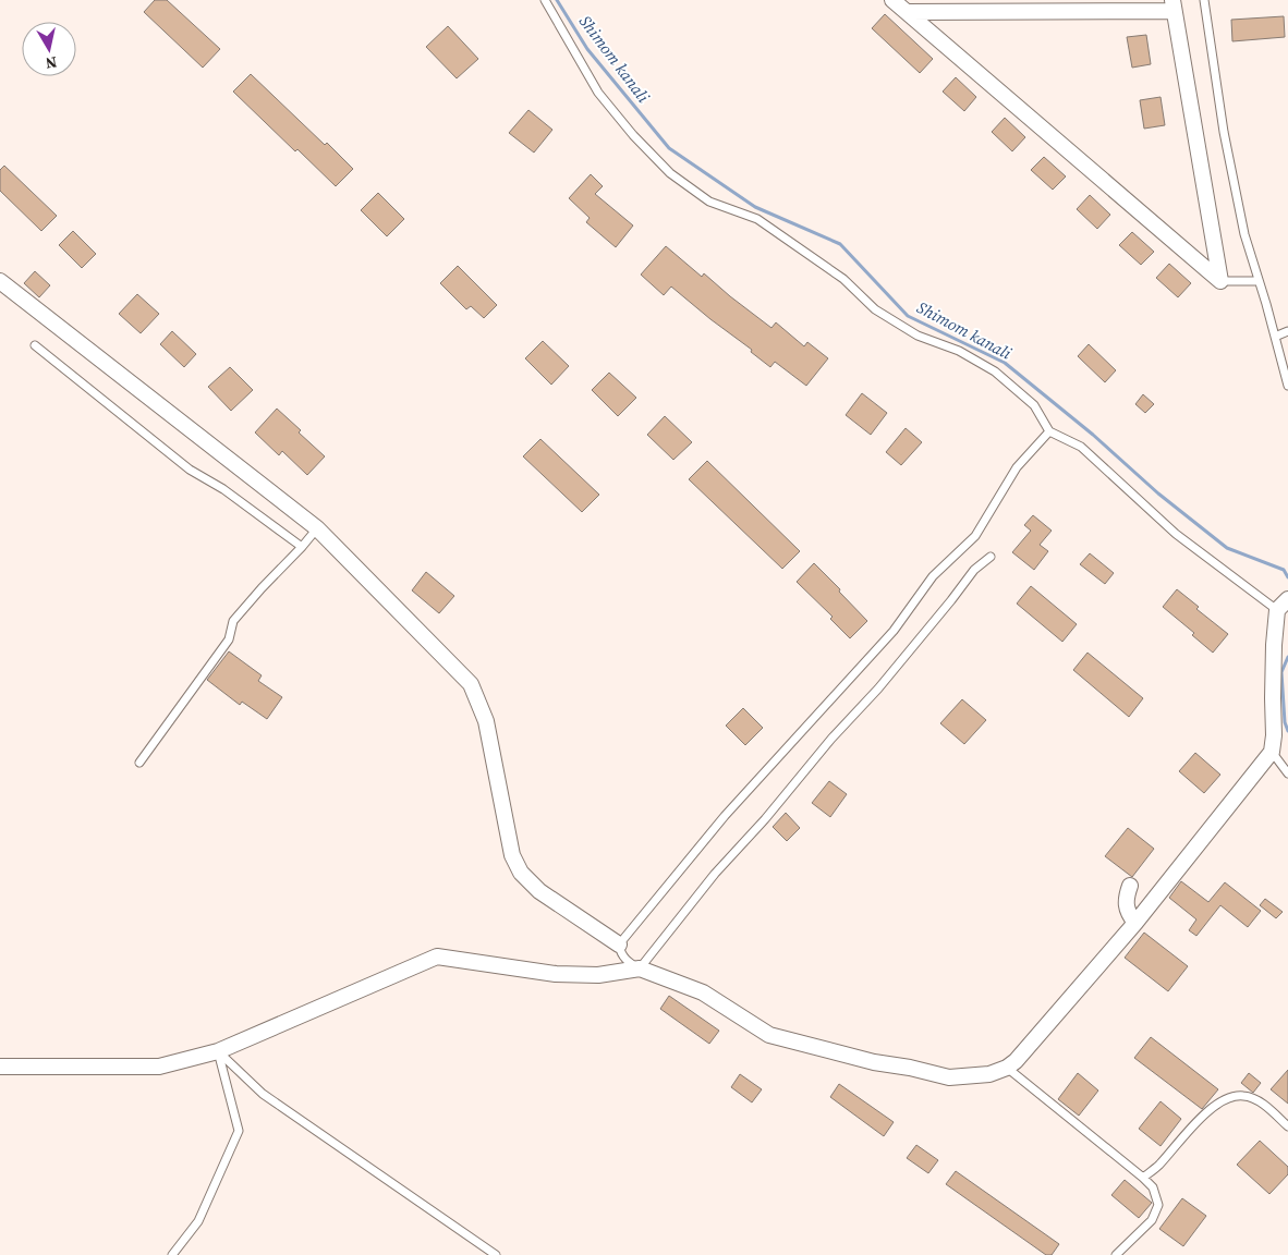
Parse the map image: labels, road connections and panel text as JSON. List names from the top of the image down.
{
  "water": ["Shimom kanali"],
  "north": "bottom"
}
